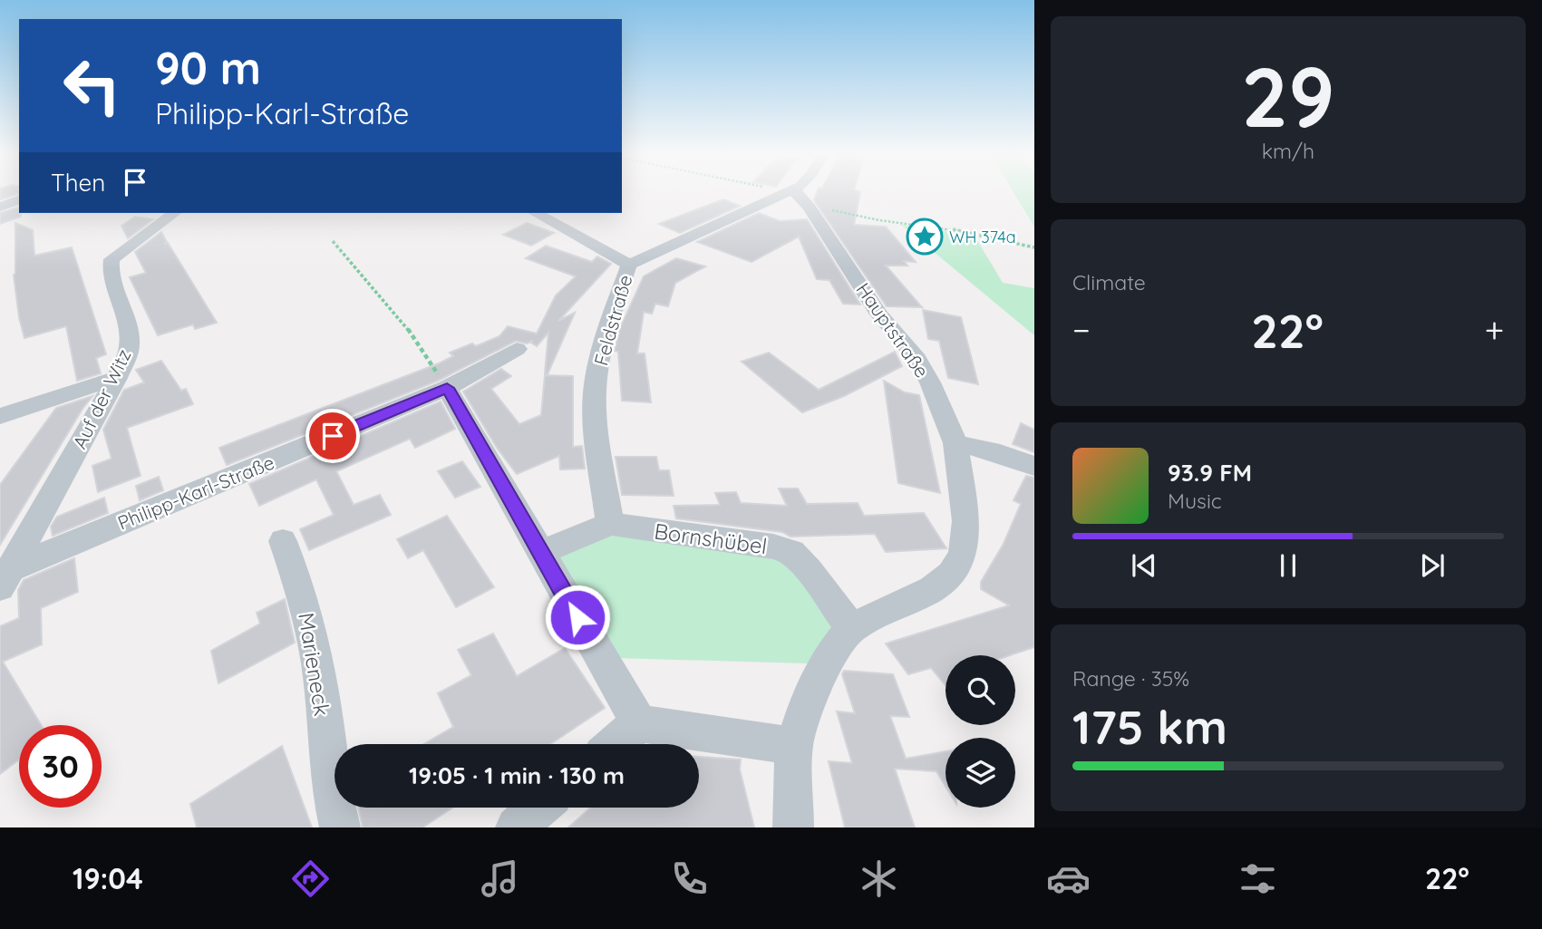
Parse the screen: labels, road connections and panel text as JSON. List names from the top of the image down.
{
  "streets": {
    "street": [
      "Feldstraße",
      "Hauptstraße",
      "Auf der Witz",
      "Philipp-Karl-Straße",
      "Bornshübel",
      "Marieneck"
    ]
  },
  "crossings": [
    ["Feldstraße", "Bornshübel"],
    ["Hauptstraße", "Bornshübel"],
    ["Auf der Witz", "Philipp-Karl-Straße"]
  ],
  "places": {
    "place": ["WH 374a"]
  },
  "page": {
    "tile": [
      ["29", "km/h"],
      "Climate",
      ["Range · 35%", "175 km"]
    ],
    "turn": ["90 m", "Philipp-Karl-Straße"],
    "then": "Then",
    "heat": ["−", "22°", "+"],
    "song": ["93.9 FM", "Music"],
    "limit": "30",
    "trip": "19:05 · 1 min · 130 m",
    "tabs": ["19:04", "22°"]
  }
}
